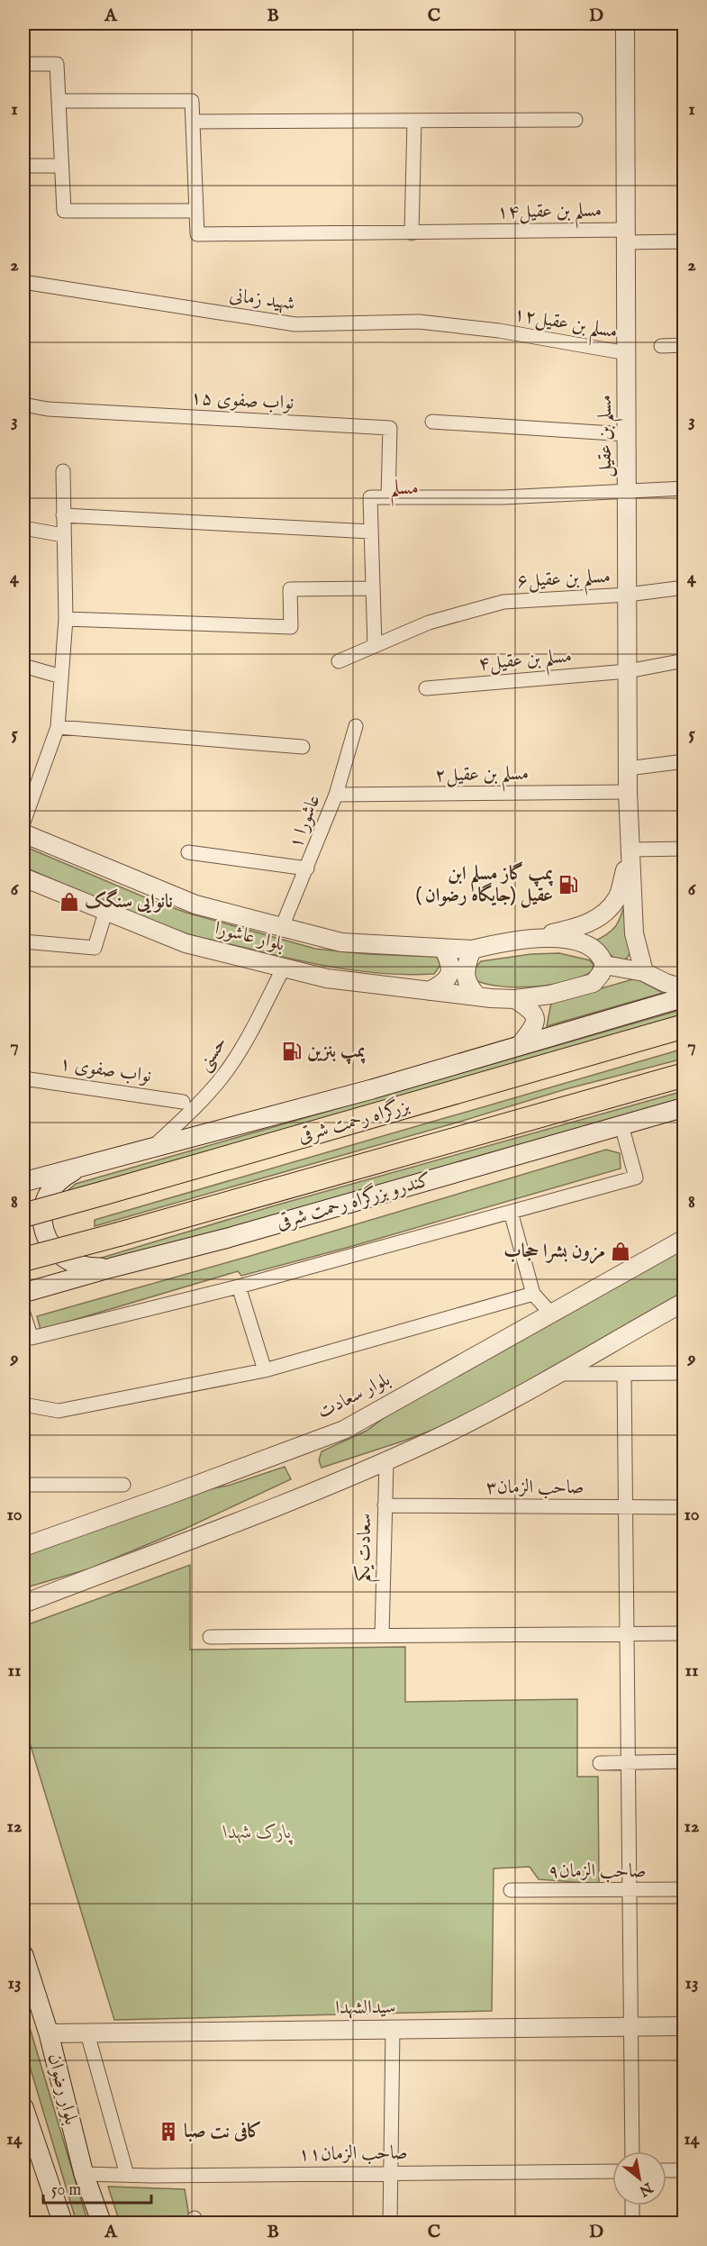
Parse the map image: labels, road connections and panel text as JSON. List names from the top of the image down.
{
  "streets": {
    "highway": ["بزرگراه رحمت شرقی"],
    "main road": ["کندرو بزرگراه رحمت شرقی", "بلوار رضوان"],
    "street": [
      "مسلم بن عقیل۱۴",
      "شهید زمانی",
      "مسلم بن عقیل۱۲",
      "نواب صفوی ۱۵",
      "مسلم بن عقیل",
      "مسلم بن عقیل۶",
      "مسلم بن عقیل۴",
      "مسلم بن عقیل۲",
      "عاشورا ۱",
      "بلوار عاشورا",
      "حسنی",
      "نواب صفوی ۱",
      "بلوار سعادت",
      "صاحب الزمان۳",
      "سعادت یکم",
      "صاحب الزمان۹",
      "سیدالشهدا",
      "صاحب الزمان۱۱"
    ]
  },
  "crossings": [
    ["مسلم بن عقیل۱۴", "مسلم بن عقیل"],
    ["شهید زمانی", "مسلم بن عقیل۱۲"],
    ["مسلم بن عقیل۱۲", "مسلم بن عقیل"],
    ["مسلم بن عقیل", "مسلم بن عقیل۶"],
    ["مسلم بن عقیل", "مسلم بن عقیل۴"],
    ["مسلم بن عقیل", "مسلم بن عقیل۲"],
    ["مسلم بن عقیل۲", "عاشورا ۱"],
    ["عاشورا ۱", "بلوار عاشورا"],
    ["بلوار عاشورا", "حسنی"],
    ["صاحب الزمان۳", "سعادت یکم"],
    ["سیدالشهدا", "بلوار رضوان"],
    ["بلوار رضوان", "صاحب الزمان۱۱"]
  ],
  "districts": ["مسلم"],
  "parks": ["پارک شهدا"],
  "places": {
    "fuel station": ["پمپ گاز مسلم ابن عقیل (جایگاه رضوان )", "پمپ بنزین"],
    "shop": ["نانوایی سنگک", "مزون بشرا حجاب"],
    "building": ["کافی نت صبا"]
  },
  "scale_bar": "50 m",
  "north": "bottom right",
  "grid": {
    "columns": [
      "A",
      "B",
      "C",
      "D"
    ],
    "rows": [
      "1",
      "2",
      "3",
      "4",
      "5",
      "6",
      "7",
      "8",
      "9",
      "10",
      "11",
      "12",
      "13",
      "14"
    ]
  }
}
